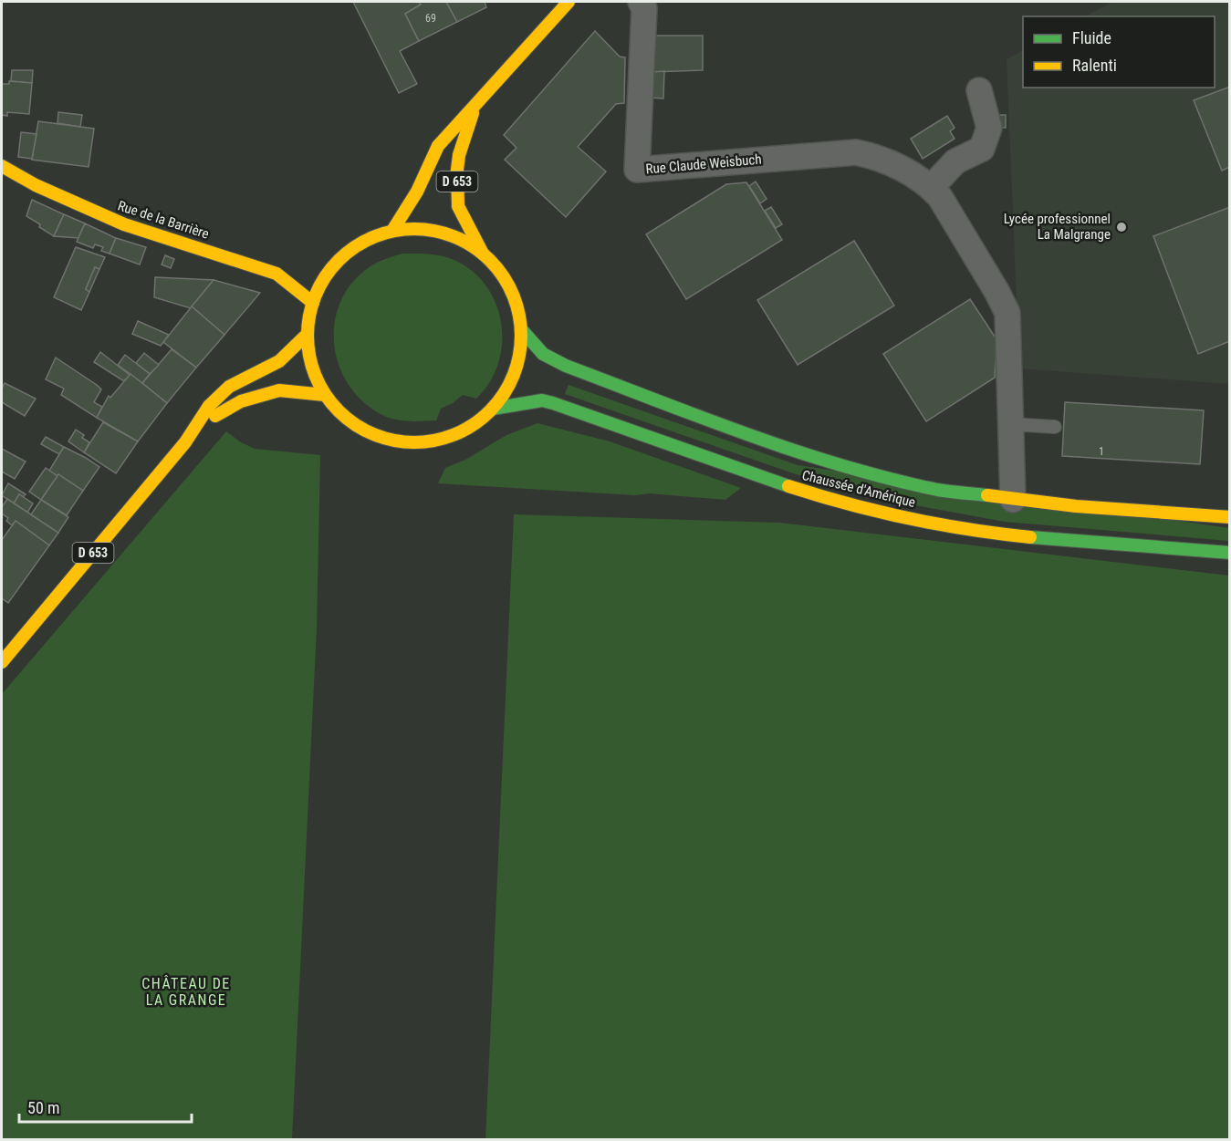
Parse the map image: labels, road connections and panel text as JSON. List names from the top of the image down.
{
  "streets": {
    "main road": ["D 653", "Rue de la Barrière", "Chaussée d'Amérique"],
    "street": ["Rue Claude Weisbuch"]
  },
  "crossings": [
    ["Rue Claude Weisbuch", "Chaussée d'Amérique"]
  ],
  "districts": ["CHÂTEAU DE LA GRANGE"],
  "places": ["Lycée professionnel La Malgrange"],
  "house_numbers": ["69", "1"],
  "legend": ["Fluide", "Ralenti"],
  "scale_bar": "50 m"
}
